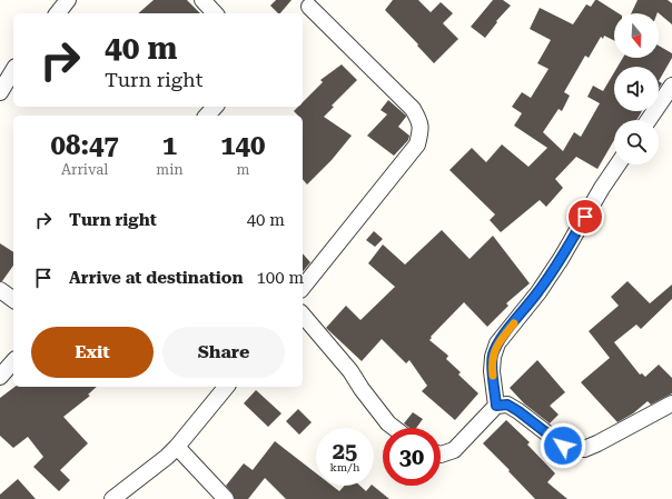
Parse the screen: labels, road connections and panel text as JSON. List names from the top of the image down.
{
  "north": "bottom",
  "page": {
    "turn": ["40 m", "Turn right"],
    "eta": [
      "08:47",
      "Arrival",
      "1",
      "min",
      "140",
      "m"
    ],
    "list": [
      {
        "name": "Turn right",
        "value": "40 m"
      },
      {
        "name": "Arrive at destination",
        "value": "100 m"
      }
    ],
    "buttons": ["Exit", "Share"],
    "speed": "25 km/h",
    "limit": "30"
  }
}
